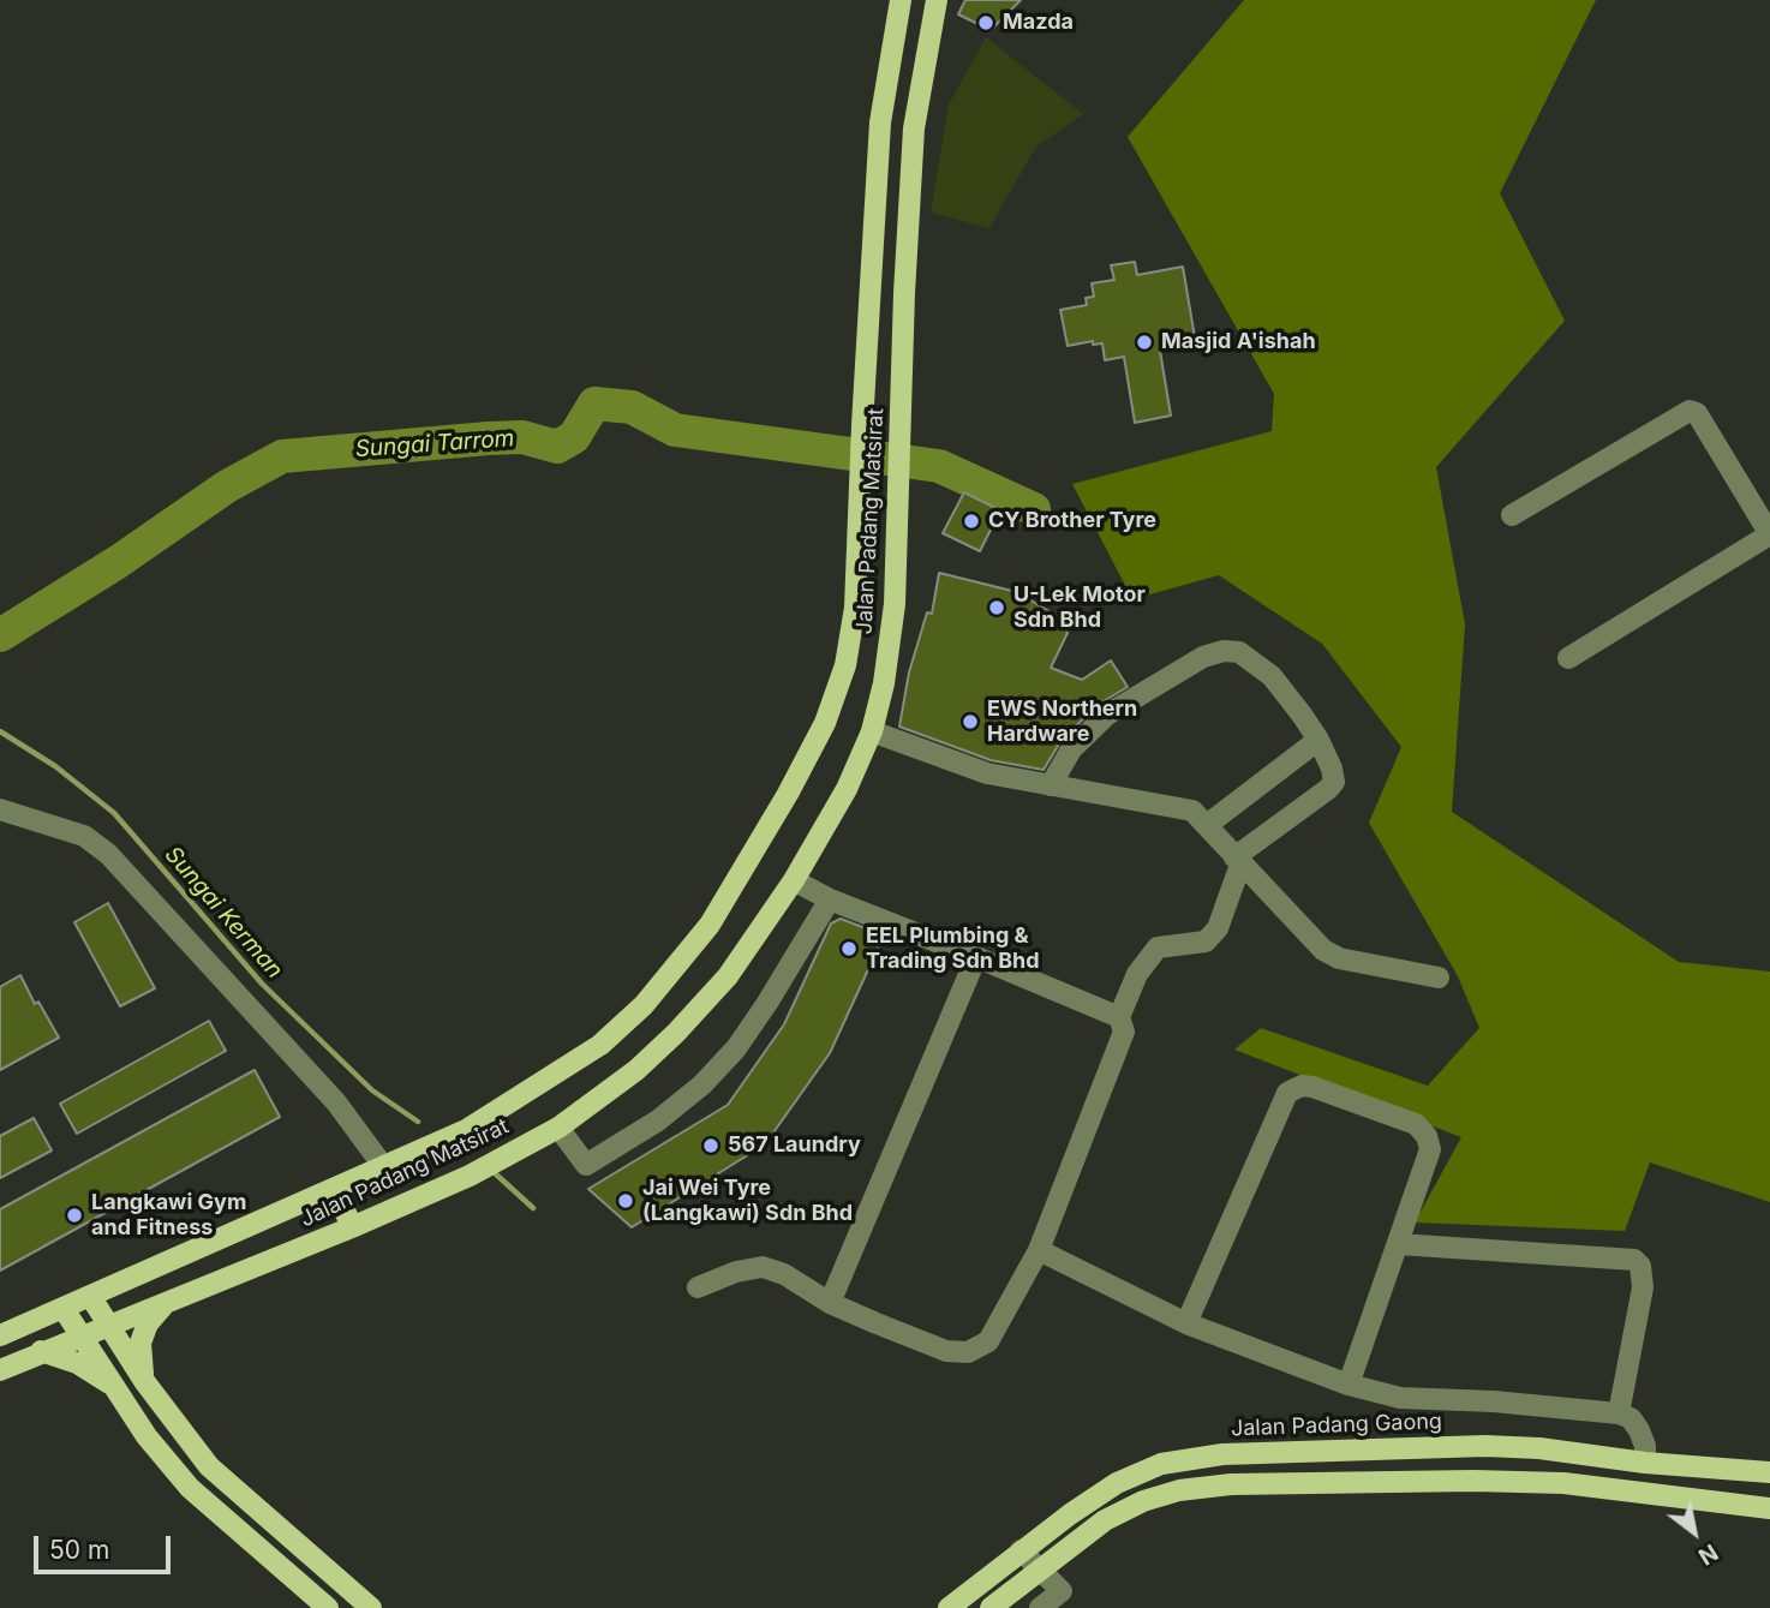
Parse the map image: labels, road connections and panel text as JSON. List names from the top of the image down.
{
  "streets": {
    "main road": ["Jalan Padang Matsirat", "Jalan Padang Gaong"]
  },
  "water": ["Sungai Tarrom", "Sungai Kerman"],
  "places": [
    "Mazda",
    "Masjid A'ishah",
    "CY Brother Tyre",
    "U-Lek Motor Sdn Bhd",
    "EWS Northern Hardware",
    "EEL Plumbing & Trading Sdn Bhd",
    "567 Laundry",
    "Jai Wei Tyre (Langkawi) Sdn Bhd",
    "Langkawi Gym and Fitness"
  ],
  "scale_bar": "50 m",
  "north": "bottom right"
}
